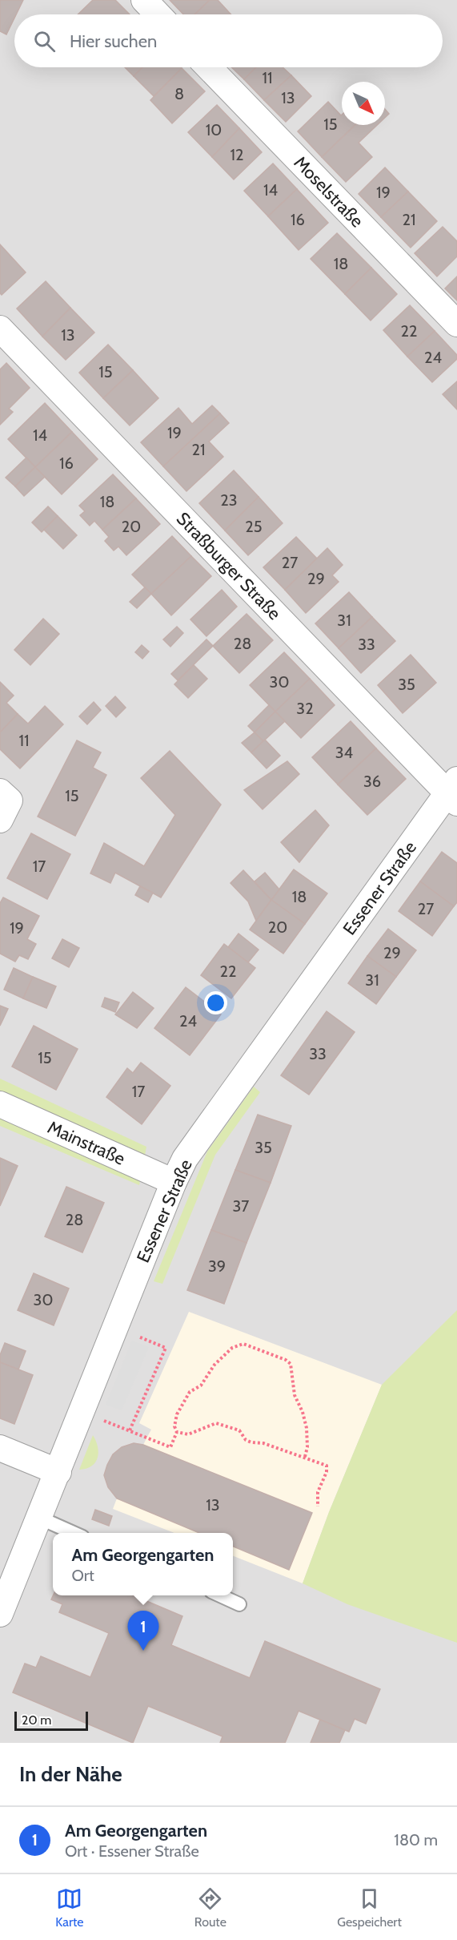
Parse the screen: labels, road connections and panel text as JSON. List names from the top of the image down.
{
  "streets": {
    "street": [
      "Moselstraße",
      "Straßburger Straße",
      "Essener Straße",
      "Mainstraße"
    ]
  },
  "crossings": [
    ["Straßburger Straße", "Essener Straße"],
    ["Essener Straße", "Mainstraße"]
  ],
  "house_numbers": [
    "11",
    "8",
    "13",
    "15",
    "10",
    "12",
    "14",
    "19",
    "16",
    "21",
    "18",
    "22",
    "13",
    "24",
    "15",
    "19",
    "14",
    "21",
    "16",
    "23",
    "18",
    "20",
    "25",
    "27",
    "29",
    "31",
    "28",
    "33",
    "30",
    "35",
    "32",
    "11",
    "34",
    "36",
    "15",
    "17",
    "18",
    "27",
    "20",
    "19",
    "29",
    "22",
    "31",
    "24",
    "33",
    "15",
    "17",
    "35",
    "37",
    "28",
    "39",
    "30",
    "13"
  ],
  "scale_bar": "20 m",
  "north": "bottom right",
  "page": {
    "search": "Hier suchen",
    "popup": ["Am Georgengarten", "Ort"],
    "pins": "1",
    "scale": "20 m",
    "heading": "In der Nähe",
    "list": [
      {
        "mark": "1",
        "name": "Am Georgengarten",
        "note": "Ort · Essener Straße",
        "value": "180 m"
      }
    ],
    "nav": ["Karte", "Route", "Gespeichert"]
  }
}
